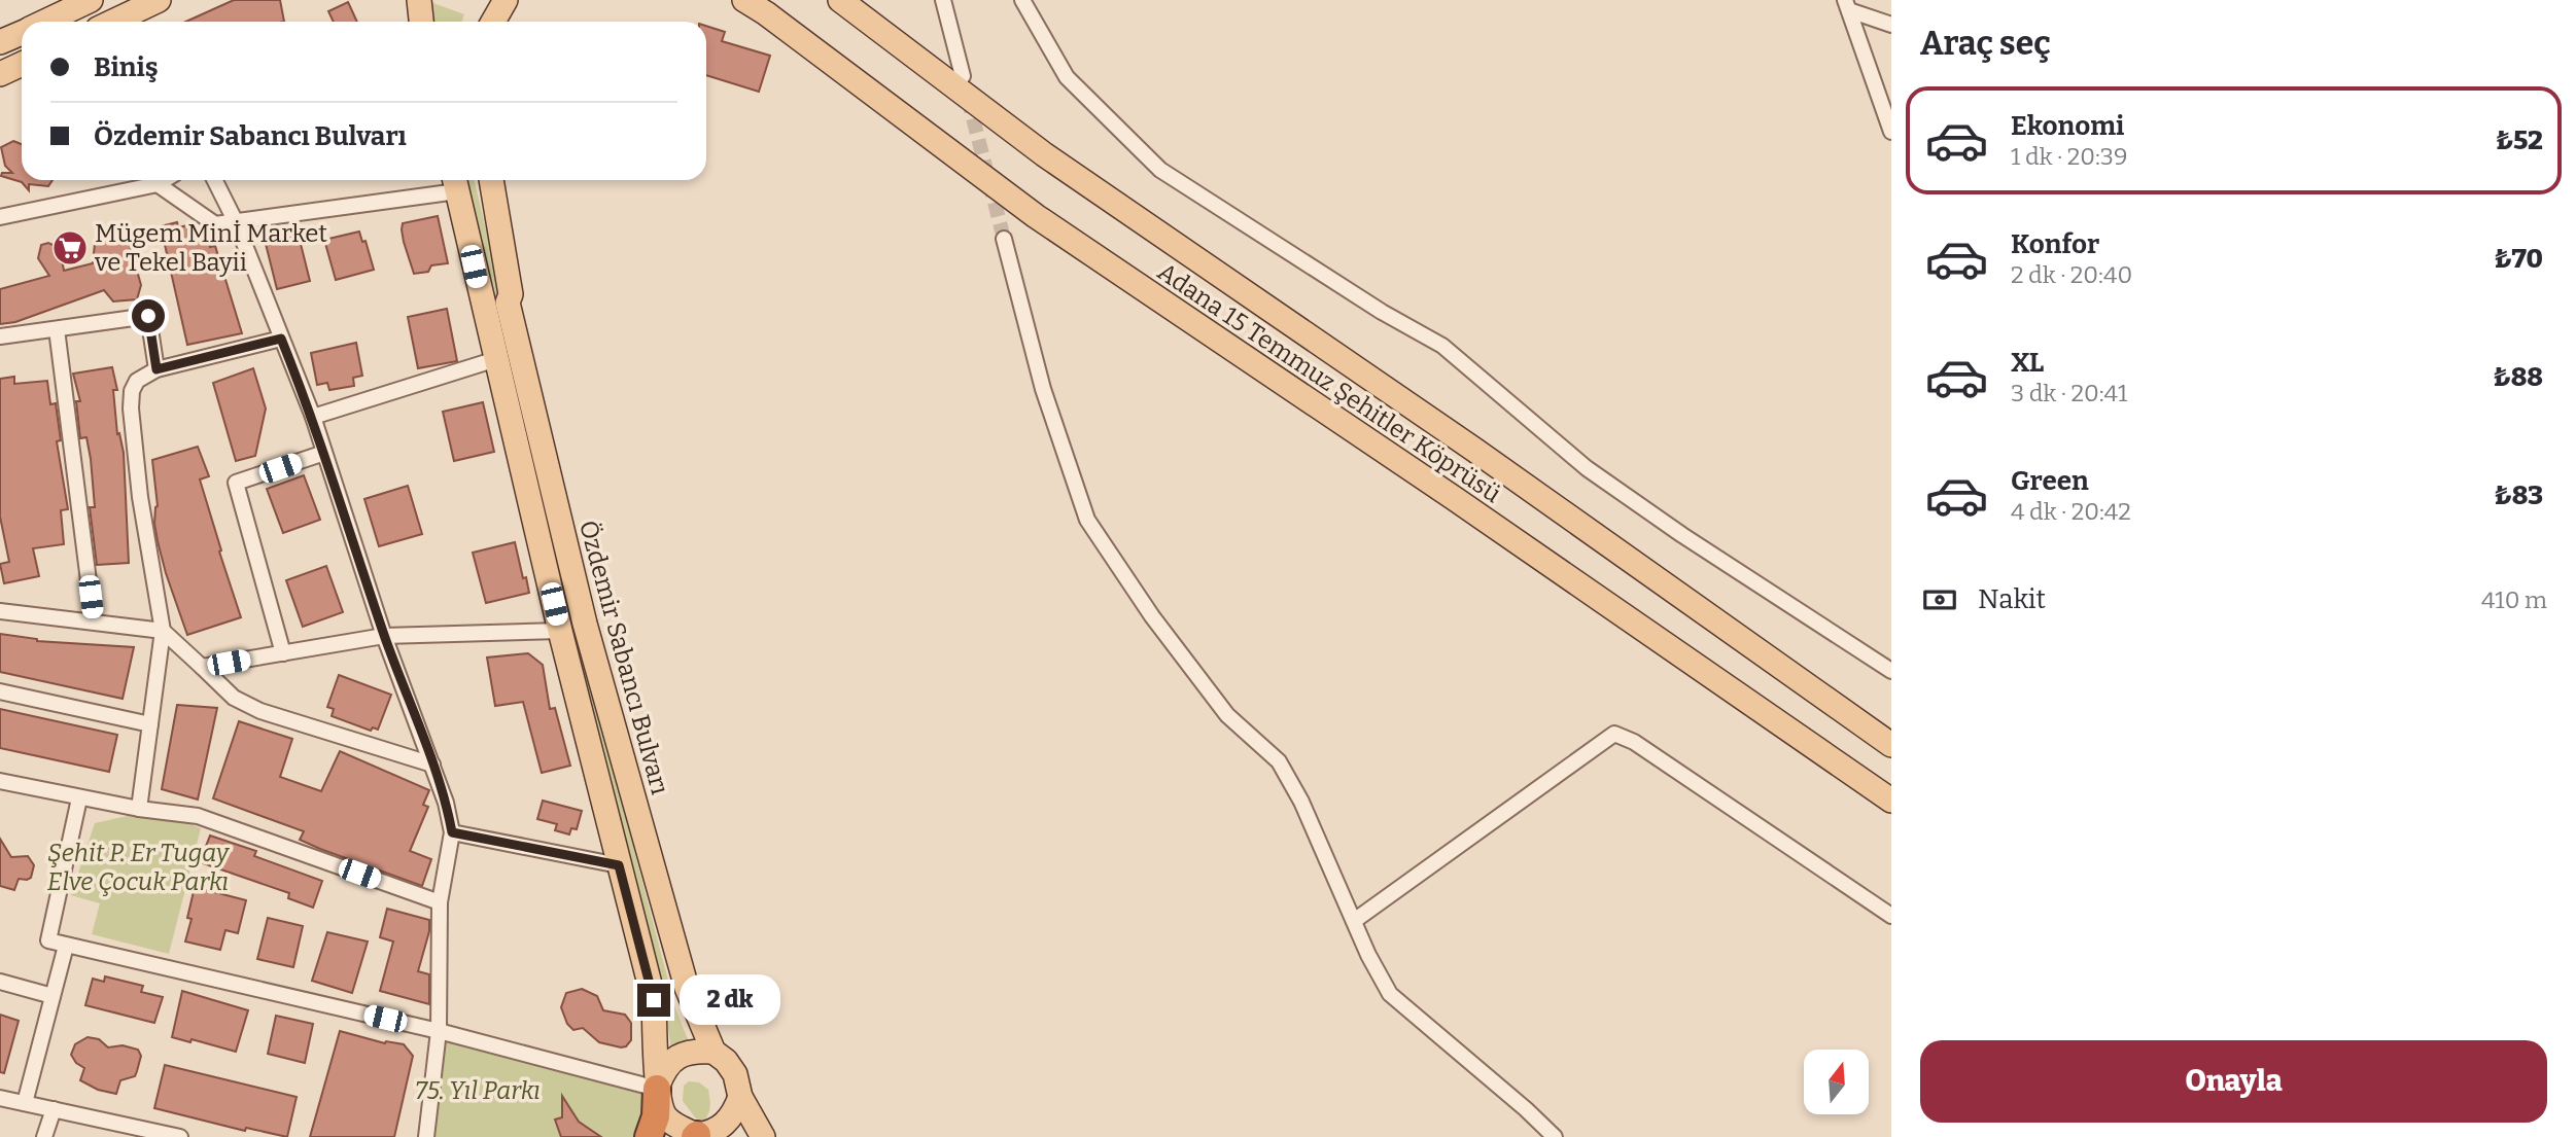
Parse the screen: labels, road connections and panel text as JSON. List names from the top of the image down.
{
  "streets": {
    "main road": ["Adana 15 Temmuz Şehitler Köprüsü", "Özdemir Sabancı Bulvarı"]
  },
  "parks": ["Şehit P. Er Tugay Elve Çocuk Parkı", "75. Yıl Parkı"],
  "places": {
    "supermarket": ["Mügem Minİ Market ve Tekel Bayii"]
  },
  "north": "top",
  "page": {
    "heading": "Araç seç",
    "banner": ["Biniş", "Özdemir Sabancı Bulvarı"],
    "list": [
      {
        "name": "Ekonomi",
        "note": "1 dk · 20:39",
        "value": "₺52"
      },
      {
        "name": "Konfor",
        "note": "2 dk · 20:40",
        "value": "₺70"
      },
      {
        "name": "XL",
        "note": "3 dk · 20:41",
        "value": "₺88"
      },
      {
        "name": "Green",
        "note": "4 dk · 20:42",
        "value": "₺83"
      }
    ],
    "pay": ["Nakit", "410 m"],
    "bubble": "2 dk",
    "buttons": "Onayla"
  }
}
